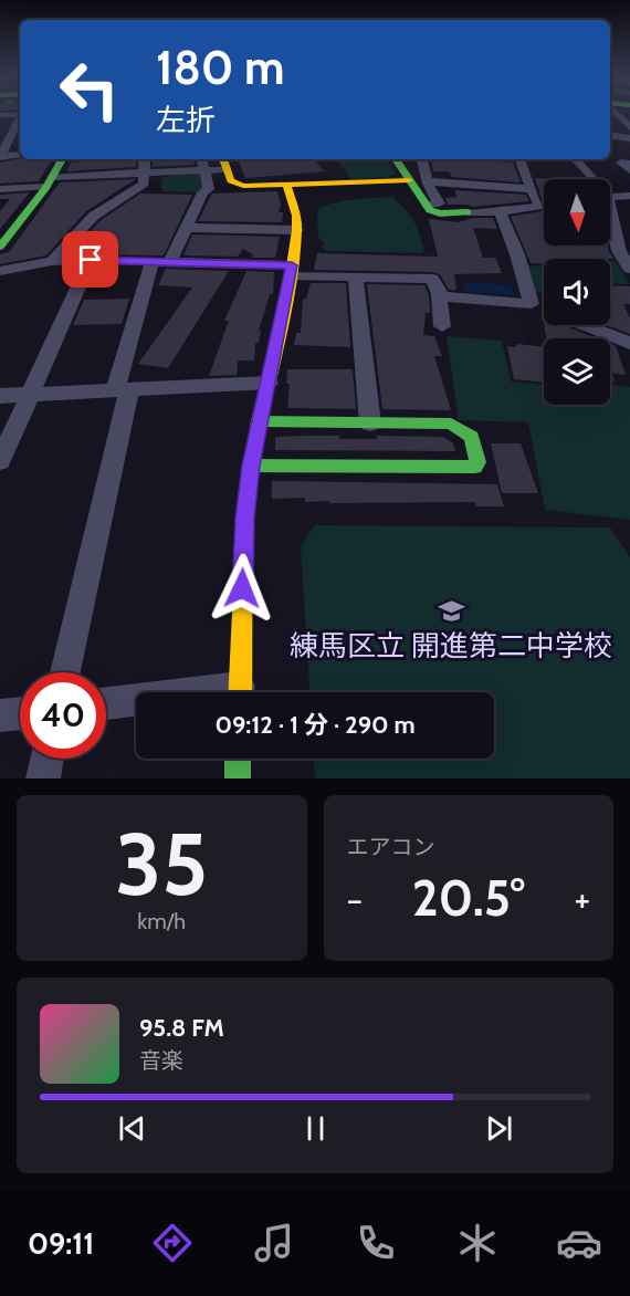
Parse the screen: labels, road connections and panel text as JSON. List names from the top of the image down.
{
  "places": {
    "school or university": ["練馬区立 開進第二中学校"]
  },
  "north": "bottom",
  "page": {
    "turn": ["180 m", "左折"],
    "limit": "40",
    "trip": "09:12 · 1 分 · 290 m",
    "tile": [
      ["35", "km/h"],
      "エアコン"
    ],
    "heat": ["−", "20.5°", "+"],
    "song": ["95.8 FM", "音楽"],
    "tabs": "09:11"
  }
}
